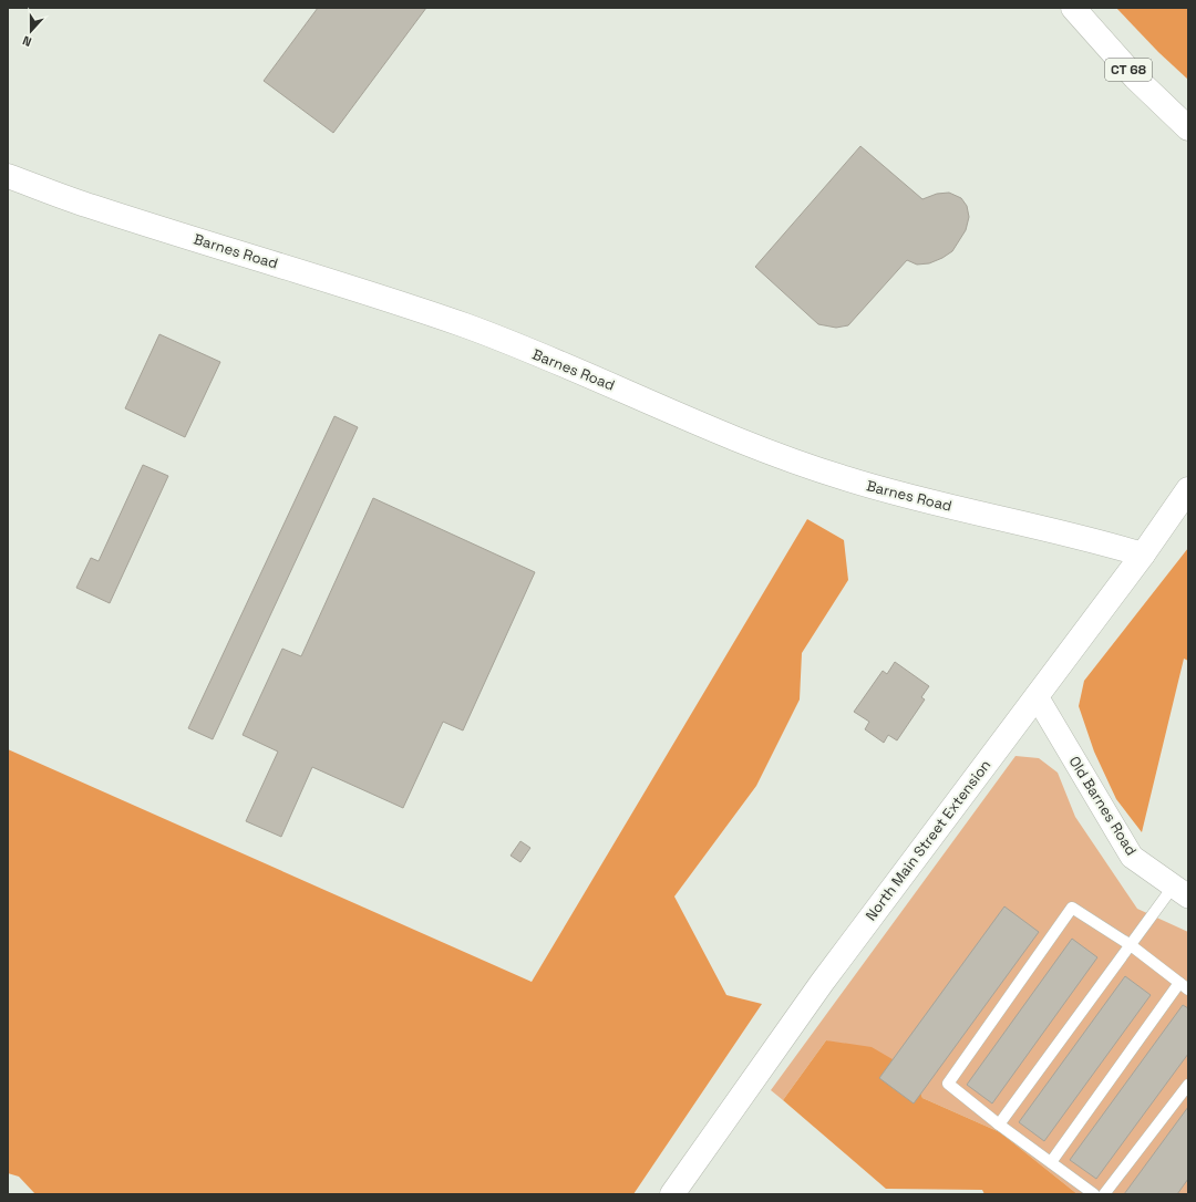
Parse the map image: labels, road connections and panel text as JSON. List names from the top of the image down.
{
  "streets": {
    "street": [
      "CT 68",
      "Barnes Road",
      "Old Barnes Road",
      "North Main Street Extension"
    ]
  },
  "crossings": [
    ["Barnes Road", "North Main Street Extension"],
    ["Old Barnes Road", "North Main Street Extension"]
  ],
  "north": "bottom"
}
